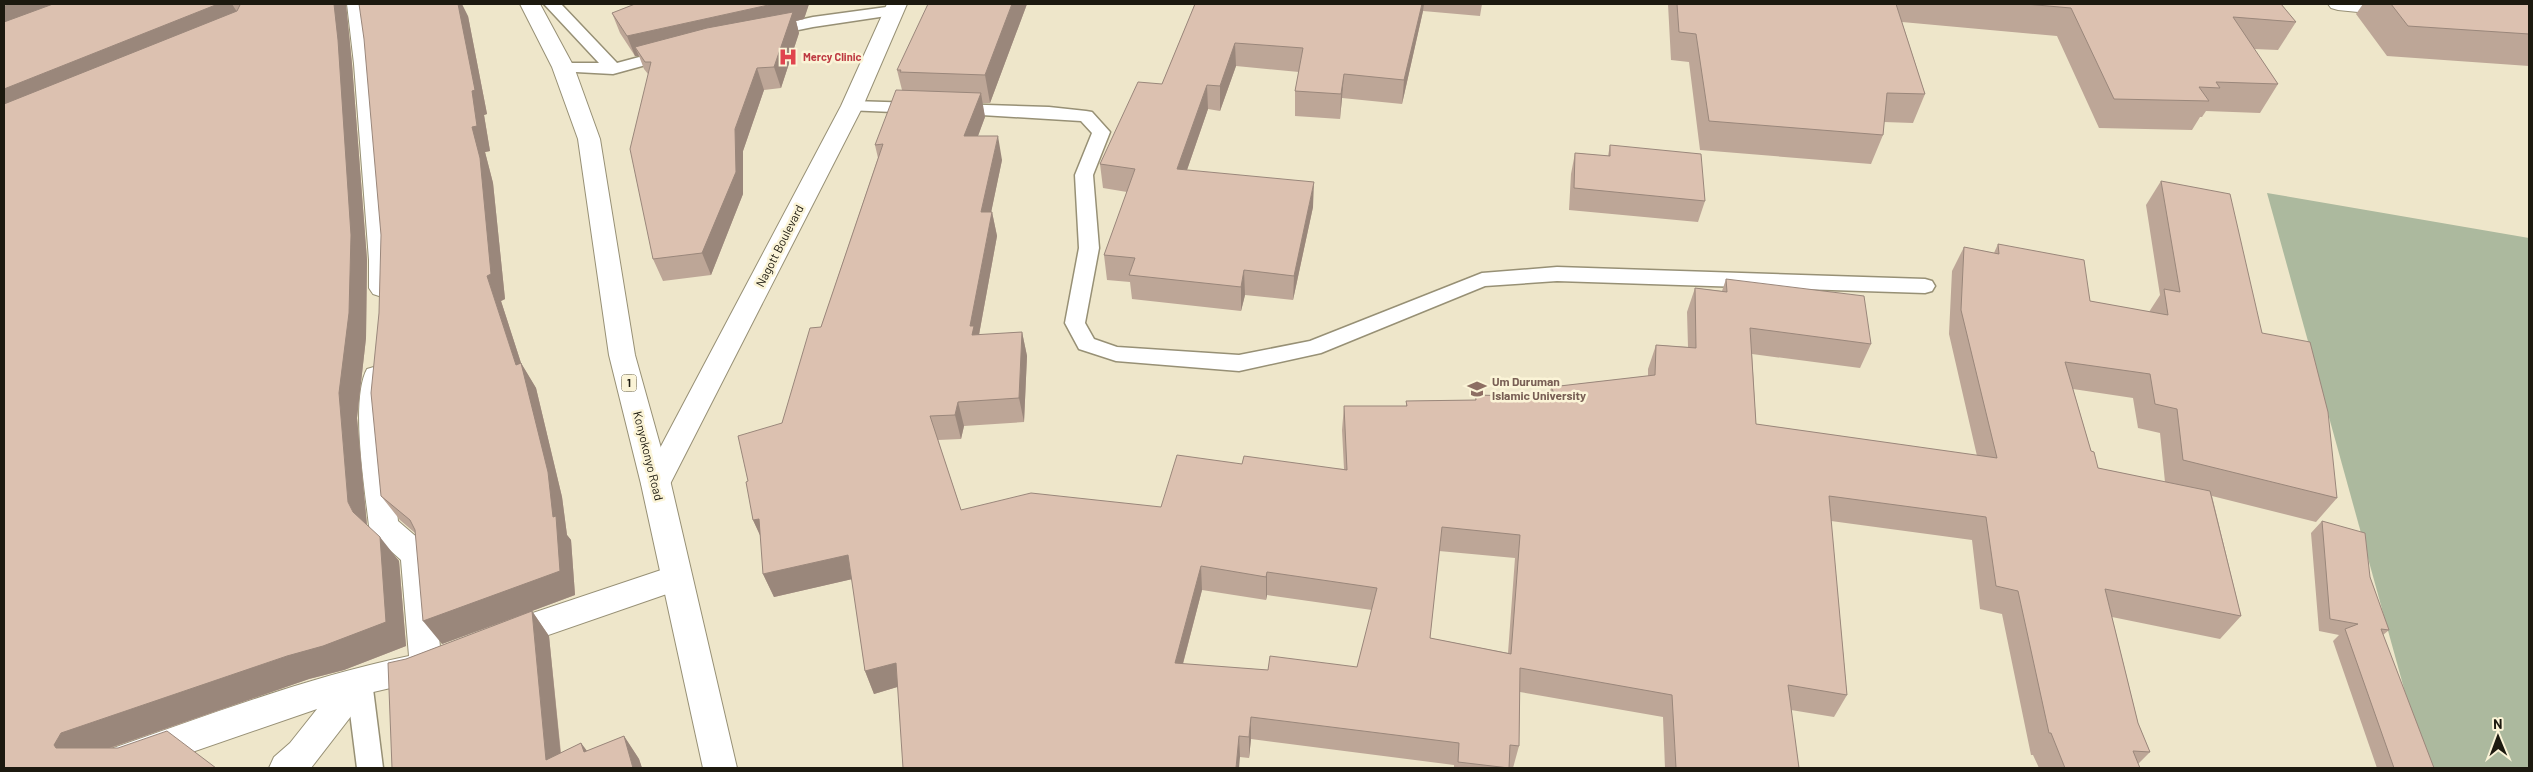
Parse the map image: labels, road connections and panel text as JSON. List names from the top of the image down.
{
  "streets": {
    "street": ["Nagott Boulevard", "1", "Konyokonyo Road"]
  },
  "crossings": [
    ["Nagott Boulevard", "Konyokonyo Road"]
  ],
  "places": {
    "hospital": ["Mercy Clinic"],
    "school or university": ["Um Duruman Islamic University"]
  },
  "north": "top"
}
